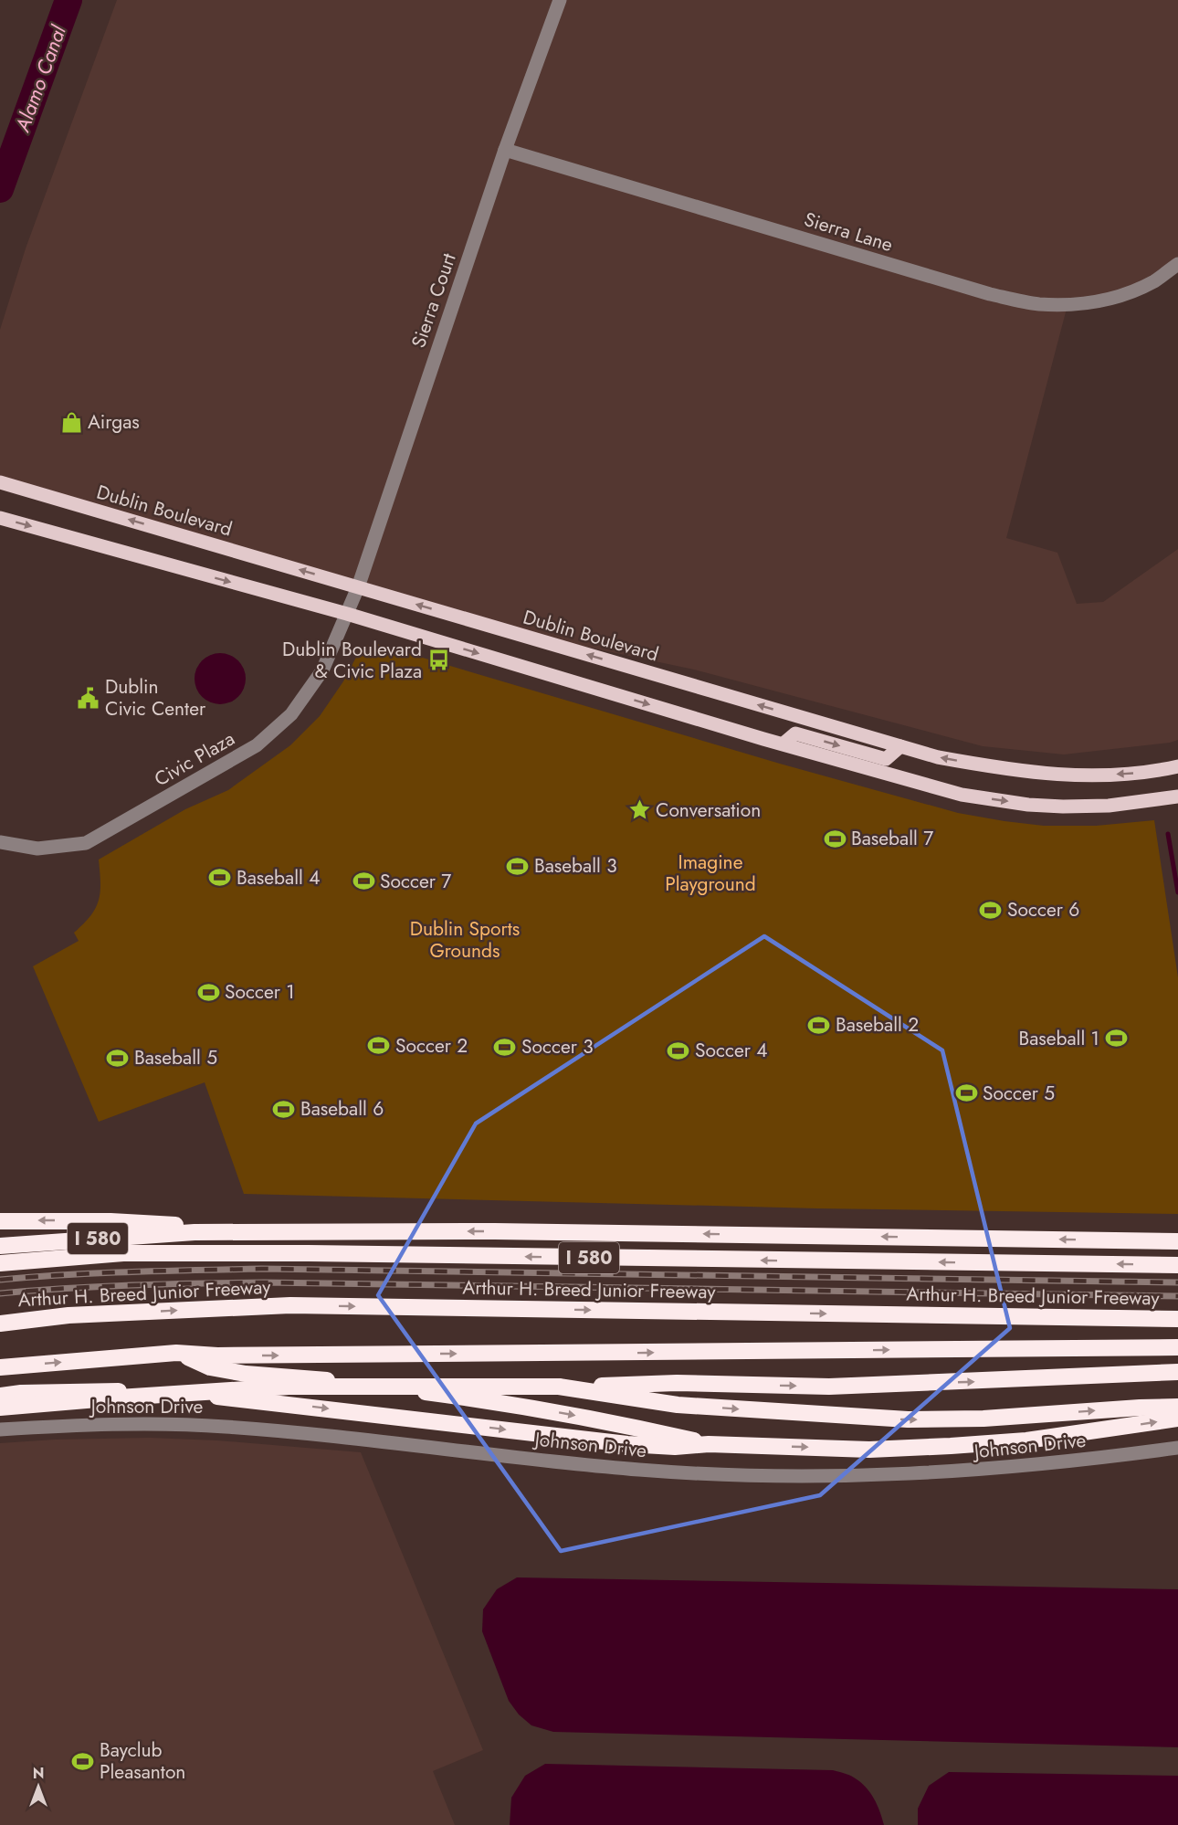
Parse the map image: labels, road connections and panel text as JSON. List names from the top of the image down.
{
  "streets": {
    "highway": ["I 580", "Arthur H. Breed Junior Freeway"],
    "main road": ["Dublin Boulevard"],
    "street": [
      "Sierra Lane",
      "Sierra Court",
      "Civic Plaza",
      "Johnson Drive"
    ]
  },
  "crossings": [
    ["Sierra Lane", "Sierra Court"],
    ["Sierra Court", "Dublin Boulevard"],
    ["Sierra Court", "Civic Plaza"]
  ],
  "water": ["Alamo Canal"],
  "parks": ["Imagine Playground", "Dublin Sports Grounds"],
  "places": {
    "shop": ["Airgas"],
    "bus stop": ["Dublin Boulevard & Civic Plaza"],
    "public building": ["Dublin Civic Center"],
    "place": ["Conversation"],
    "sports": [
      "Baseball 7",
      "Baseball 3",
      "Baseball 4",
      "Soccer 7",
      "Soccer 6",
      "Soccer 1",
      "Baseball 2",
      "Baseball 1",
      "Soccer 2",
      "Soccer 3",
      "Soccer 4",
      "Baseball 5",
      "Soccer 5",
      "Baseball 6",
      "Bayclub Pleasanton"
    ]
  },
  "north": "top"
}
